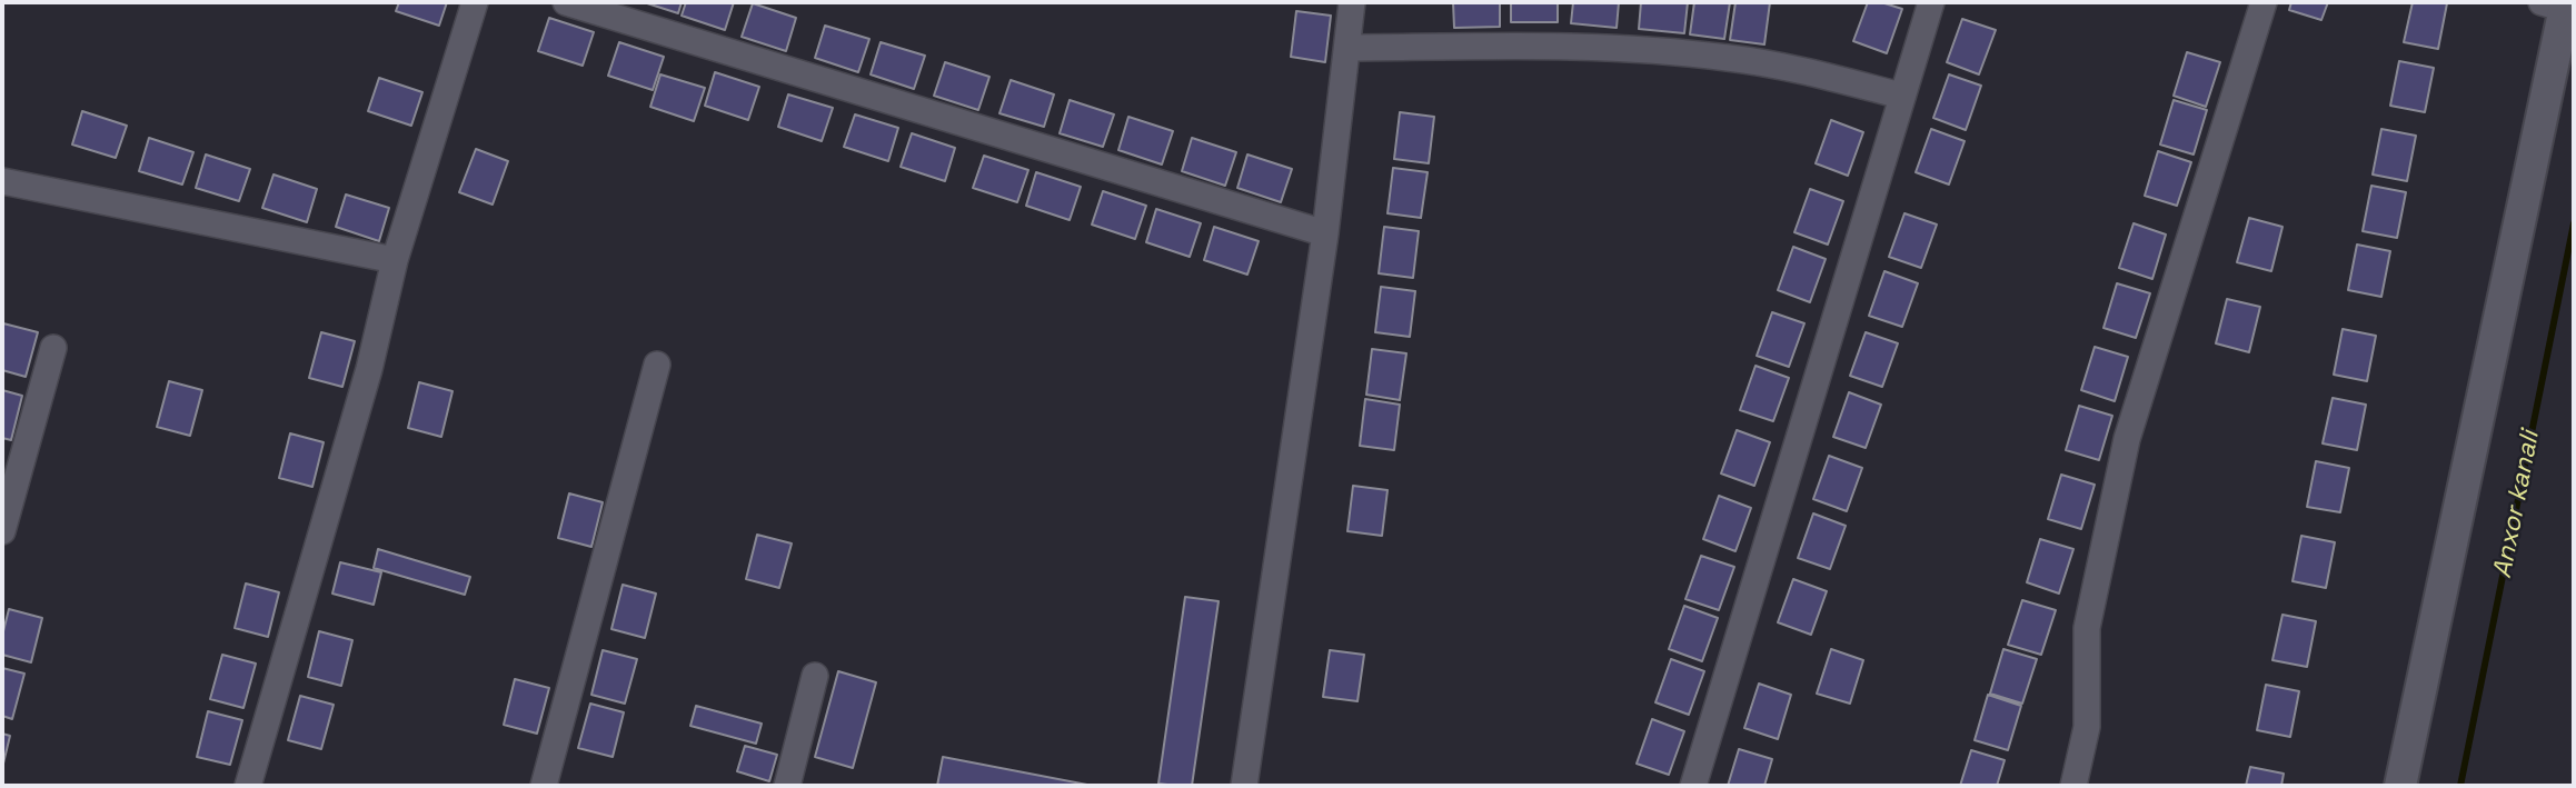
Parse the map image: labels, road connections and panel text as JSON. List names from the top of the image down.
{
  "water": ["Anxor kanali"]
}
